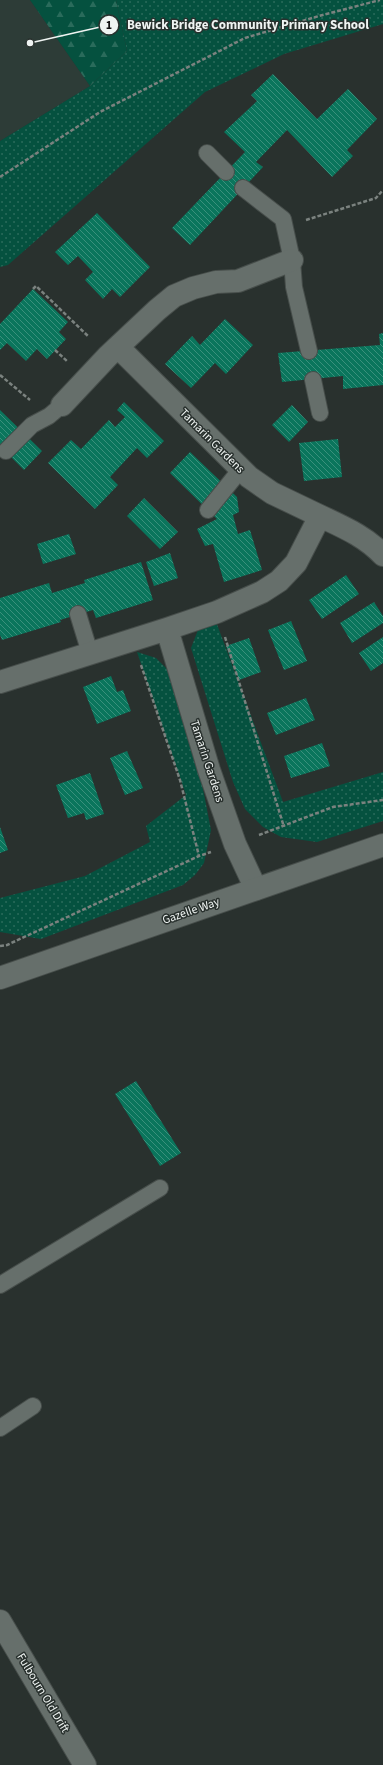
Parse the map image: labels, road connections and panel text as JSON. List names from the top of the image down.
{
  "streets": {
    "street": ["Tamarin Gardens", "Gazelle Way", "Fulbourn Old Drift"]
  },
  "crossings": [
    ["Tamarin Gardens", "Gazelle Way"]
  ],
  "places": ["Bewick Bridge Community Primary School"]
}
